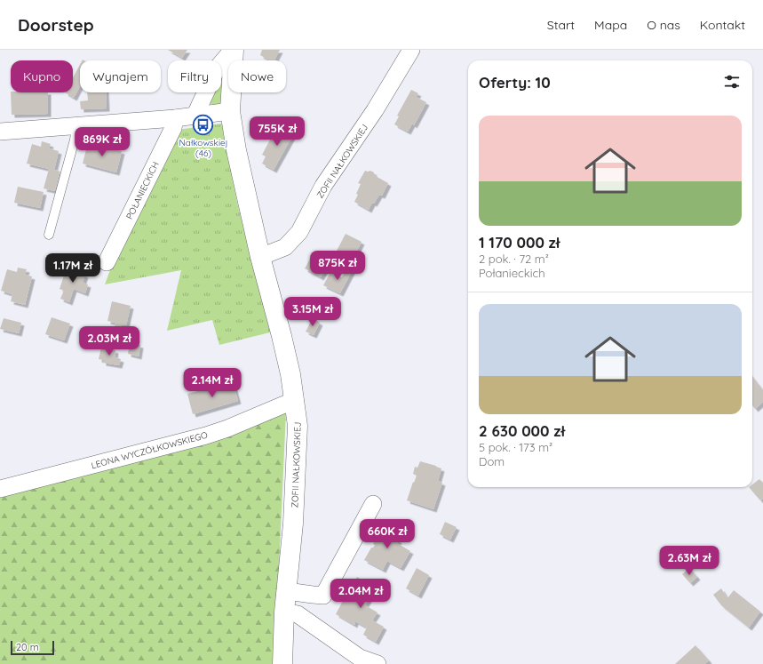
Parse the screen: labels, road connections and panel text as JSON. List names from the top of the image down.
{
  "streets": {
    "street": ["ZOFII NAŁKOWSKIEJ", "POŁANIECKICH", "LEONA WYCZÓŁKOWSKIEGO"]
  },
  "crossings": [
    ["ZOFII NAŁKOWSKIEJ", "LEONA WYCZÓŁKOWSKIEGO"]
  ],
  "places": {
    "bus stop": ["Nałkowskiej (46)"]
  },
  "scale_bar": "20 m",
  "page": {
    "header": "Doorstep",
    "nav": [
      "Start",
      "Mapa",
      "O nas",
      "Kontakt"
    ],
    "chip": [
      "Kupno",
      "Wynajem",
      "Filtry",
      "Nowe"
    ],
    "heading": "Oferty: 10",
    "list": [
      {
        "name": "1 170 000 zł",
        "note": "2 pok. · 72 m² · Połanieckich"
      },
      {
        "name": "2 630 000 zł",
        "note": "5 pok. · 173 m² · Dom"
      }
    ],
    "price": [
      "755K zł",
      "869K zł",
      "875K zł",
      "1.17M zł",
      "3.15M zł",
      "2.03M zł",
      "2.14M zł",
      "660K zł",
      "2.63M zł",
      "2.04M zł"
    ],
    "scale": "20 m"
  }
}
